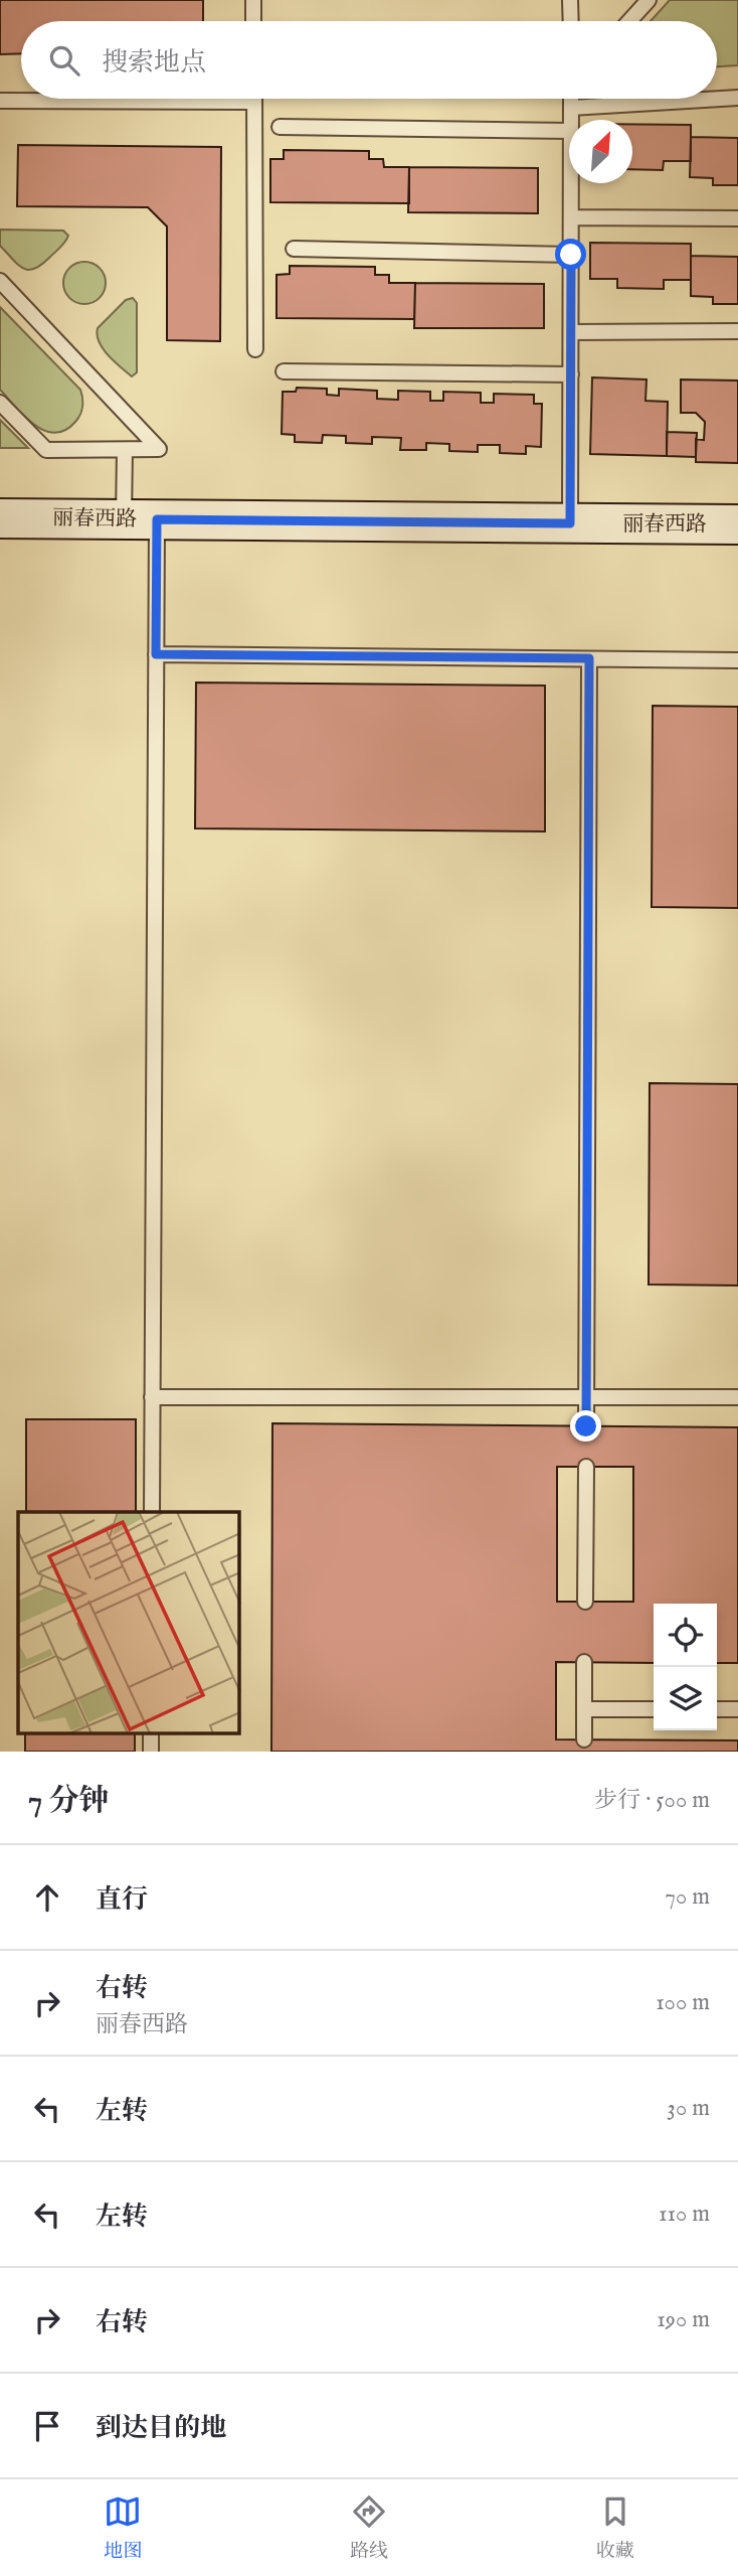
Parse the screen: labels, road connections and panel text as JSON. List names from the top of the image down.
{
  "streets": {
    "main road": ["丽春西路"]
  },
  "north": "top right",
  "page": {
    "search": "搜索地点",
    "heading": ["7 分钟", "步行 · 500 m"],
    "list": [
      ["直行", "70 m"],
      ["右转", "丽春西路", "100 m"],
      ["左转", "30 m"],
      ["左转", "110 m"],
      ["右转", "190 m"],
      "到达目的地"
    ],
    "nav": ["地图", "路线", "收藏"]
  }
}
